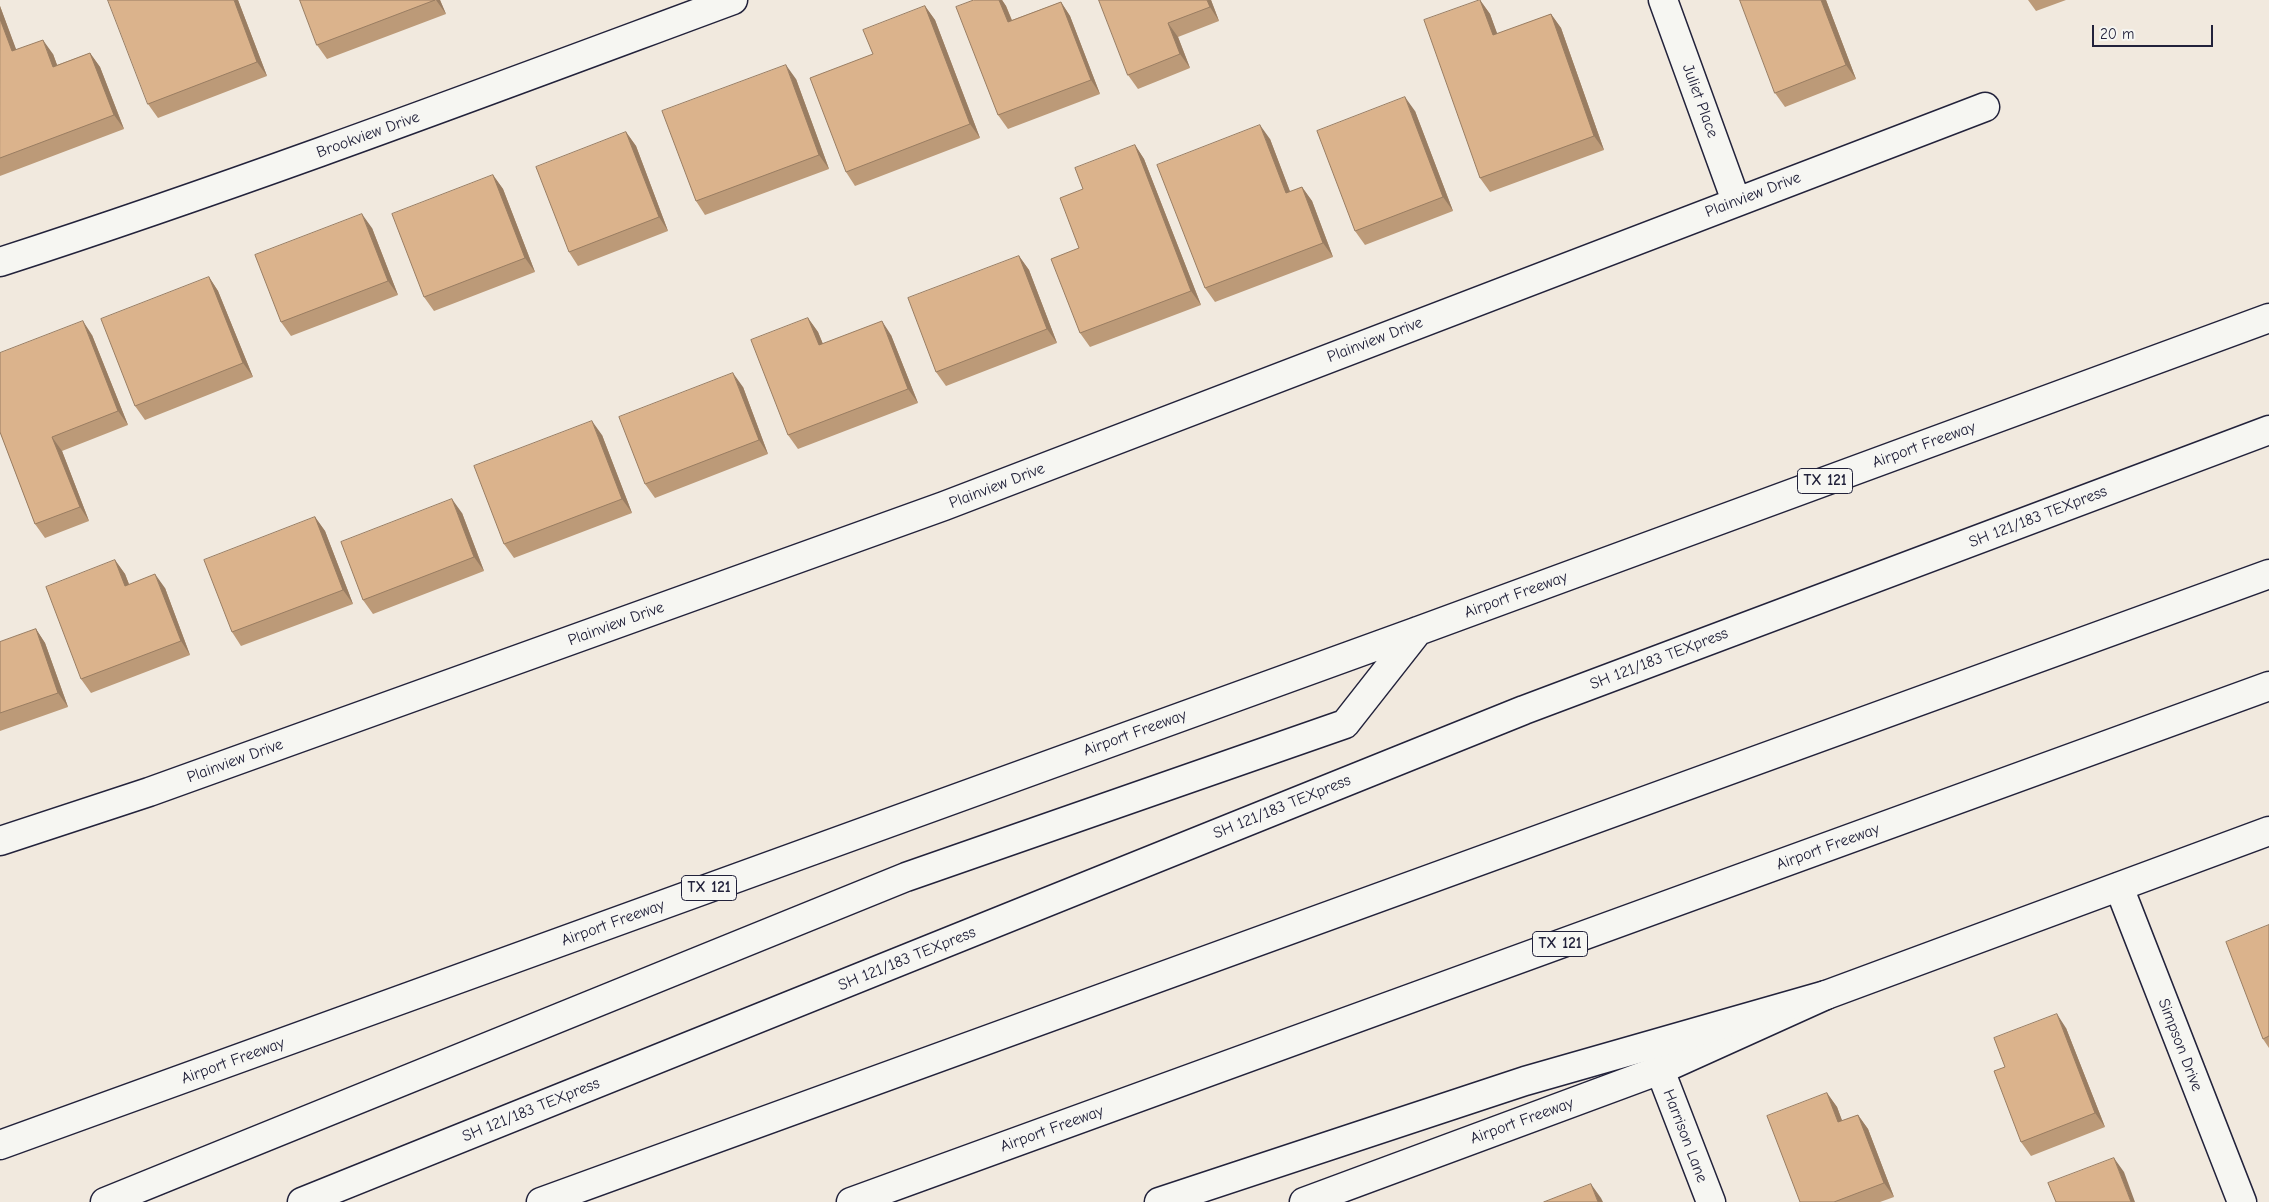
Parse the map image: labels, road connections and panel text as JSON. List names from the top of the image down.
{
  "streets": {
    "main road": [
      "Juliet Place",
      "Brookview Drive",
      "Plainview Drive",
      "Airport Freeway",
      "TX 121",
      "SH 121/183 TEXpress",
      "Simpson Drive",
      "Harrison Lane"
    ]
  },
  "crossings": [
    ["Juliet Place", "Plainview Drive"],
    ["Airport Freeway", "Simpson Drive"],
    ["Airport Freeway", "Harrison Lane"]
  ],
  "scale_bar": "20 m"
}
